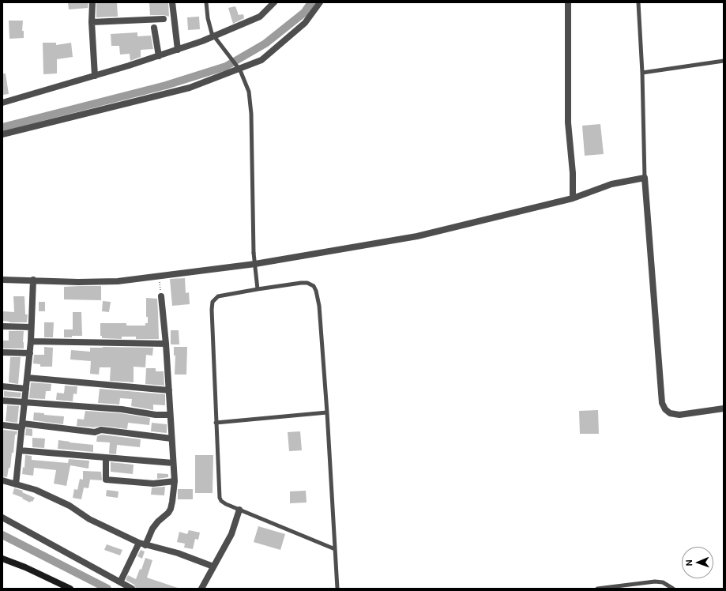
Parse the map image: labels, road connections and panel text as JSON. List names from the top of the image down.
{
  "north": "left"
}
